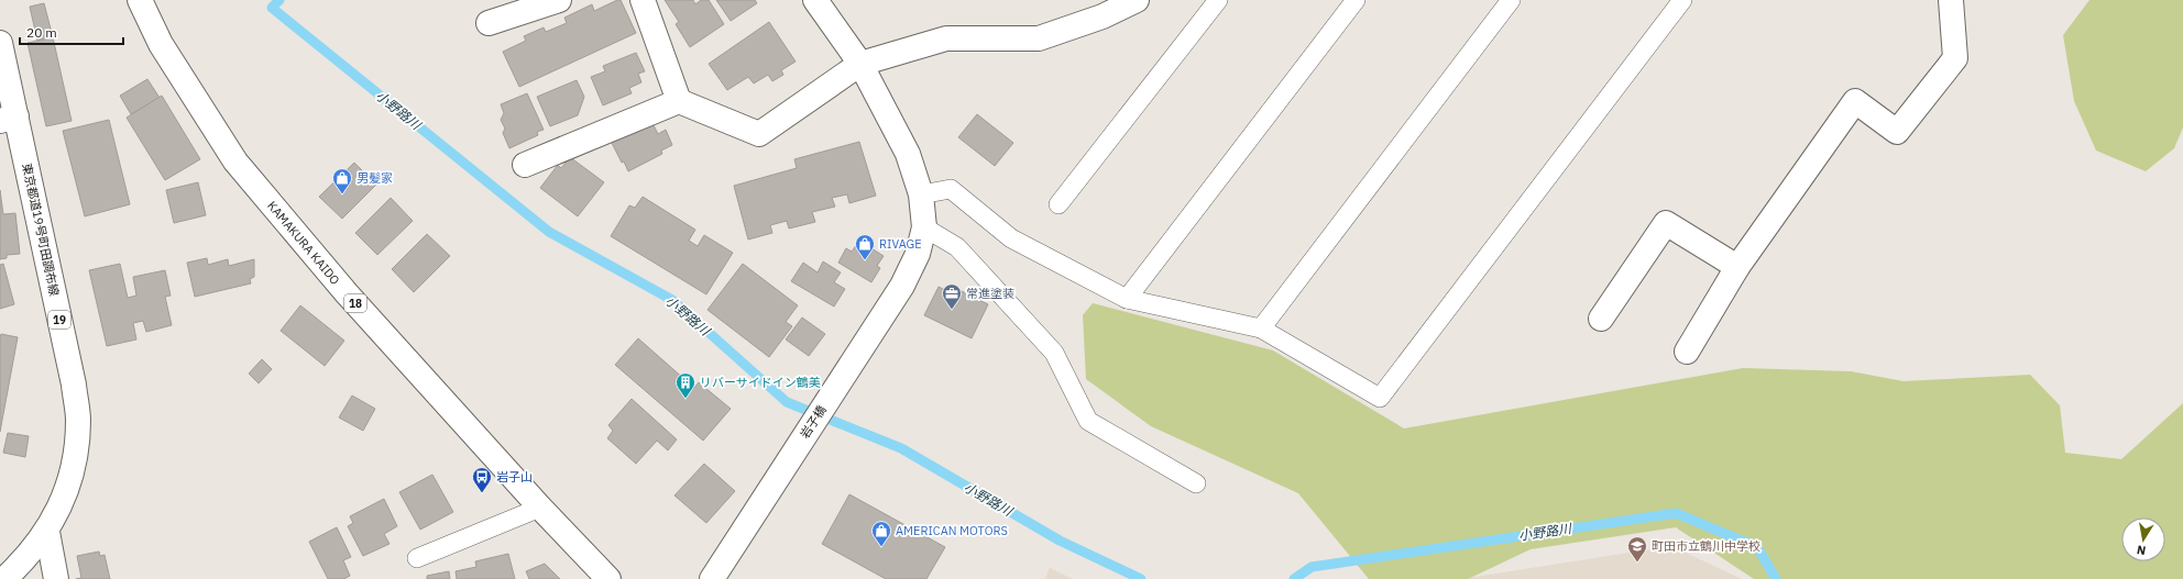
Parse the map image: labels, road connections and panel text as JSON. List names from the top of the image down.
{
  "streets": {
    "street": [
      "東京都道19号町田調布線",
      "KAMAKURA KAIDO",
      "18",
      "19",
      "岩子橋"
    ]
  },
  "water": ["小野路川"],
  "places": {
    "shop": ["男髪家", "RIVAGE", "AMERICAN MOTORS"],
    "office": ["常進塗装"],
    "building": ["リバーサイドイン鶴美"],
    "bus stop": ["岩子山"],
    "school or university": ["町田市立鶴川中学校"]
  },
  "scale_bar": "20 m",
  "north": "bottom"
}
